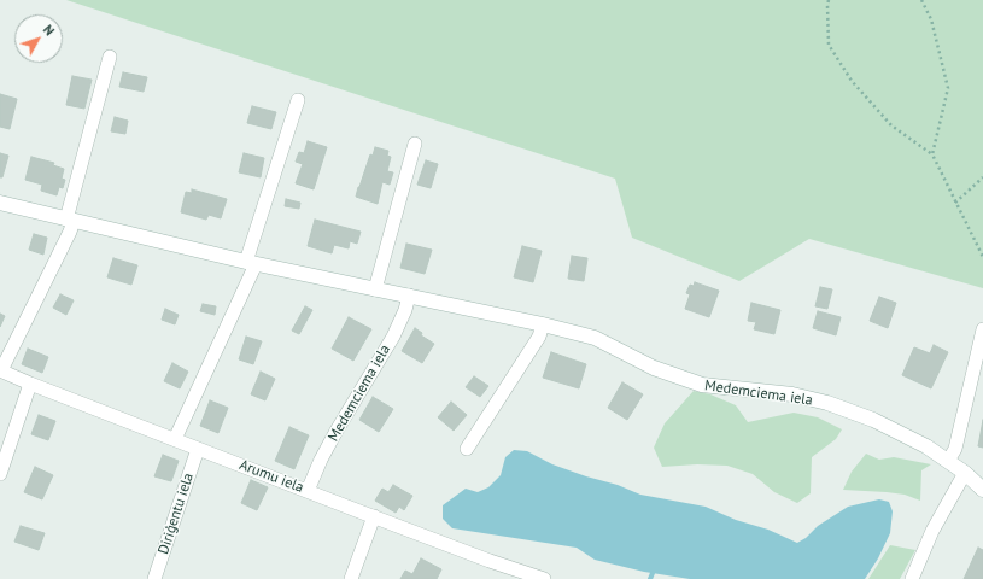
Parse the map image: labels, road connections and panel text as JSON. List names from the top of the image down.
{
  "streets": {
    "street": ["Medemciema iela", "Arumu iela", "Diriģentu iela"]
  },
  "crossings": [
    ["Medemciema iela", "Arumu iela"],
    ["Arumu iela", "Diriģentu iela"]
  ],
  "north": "top right"
}
